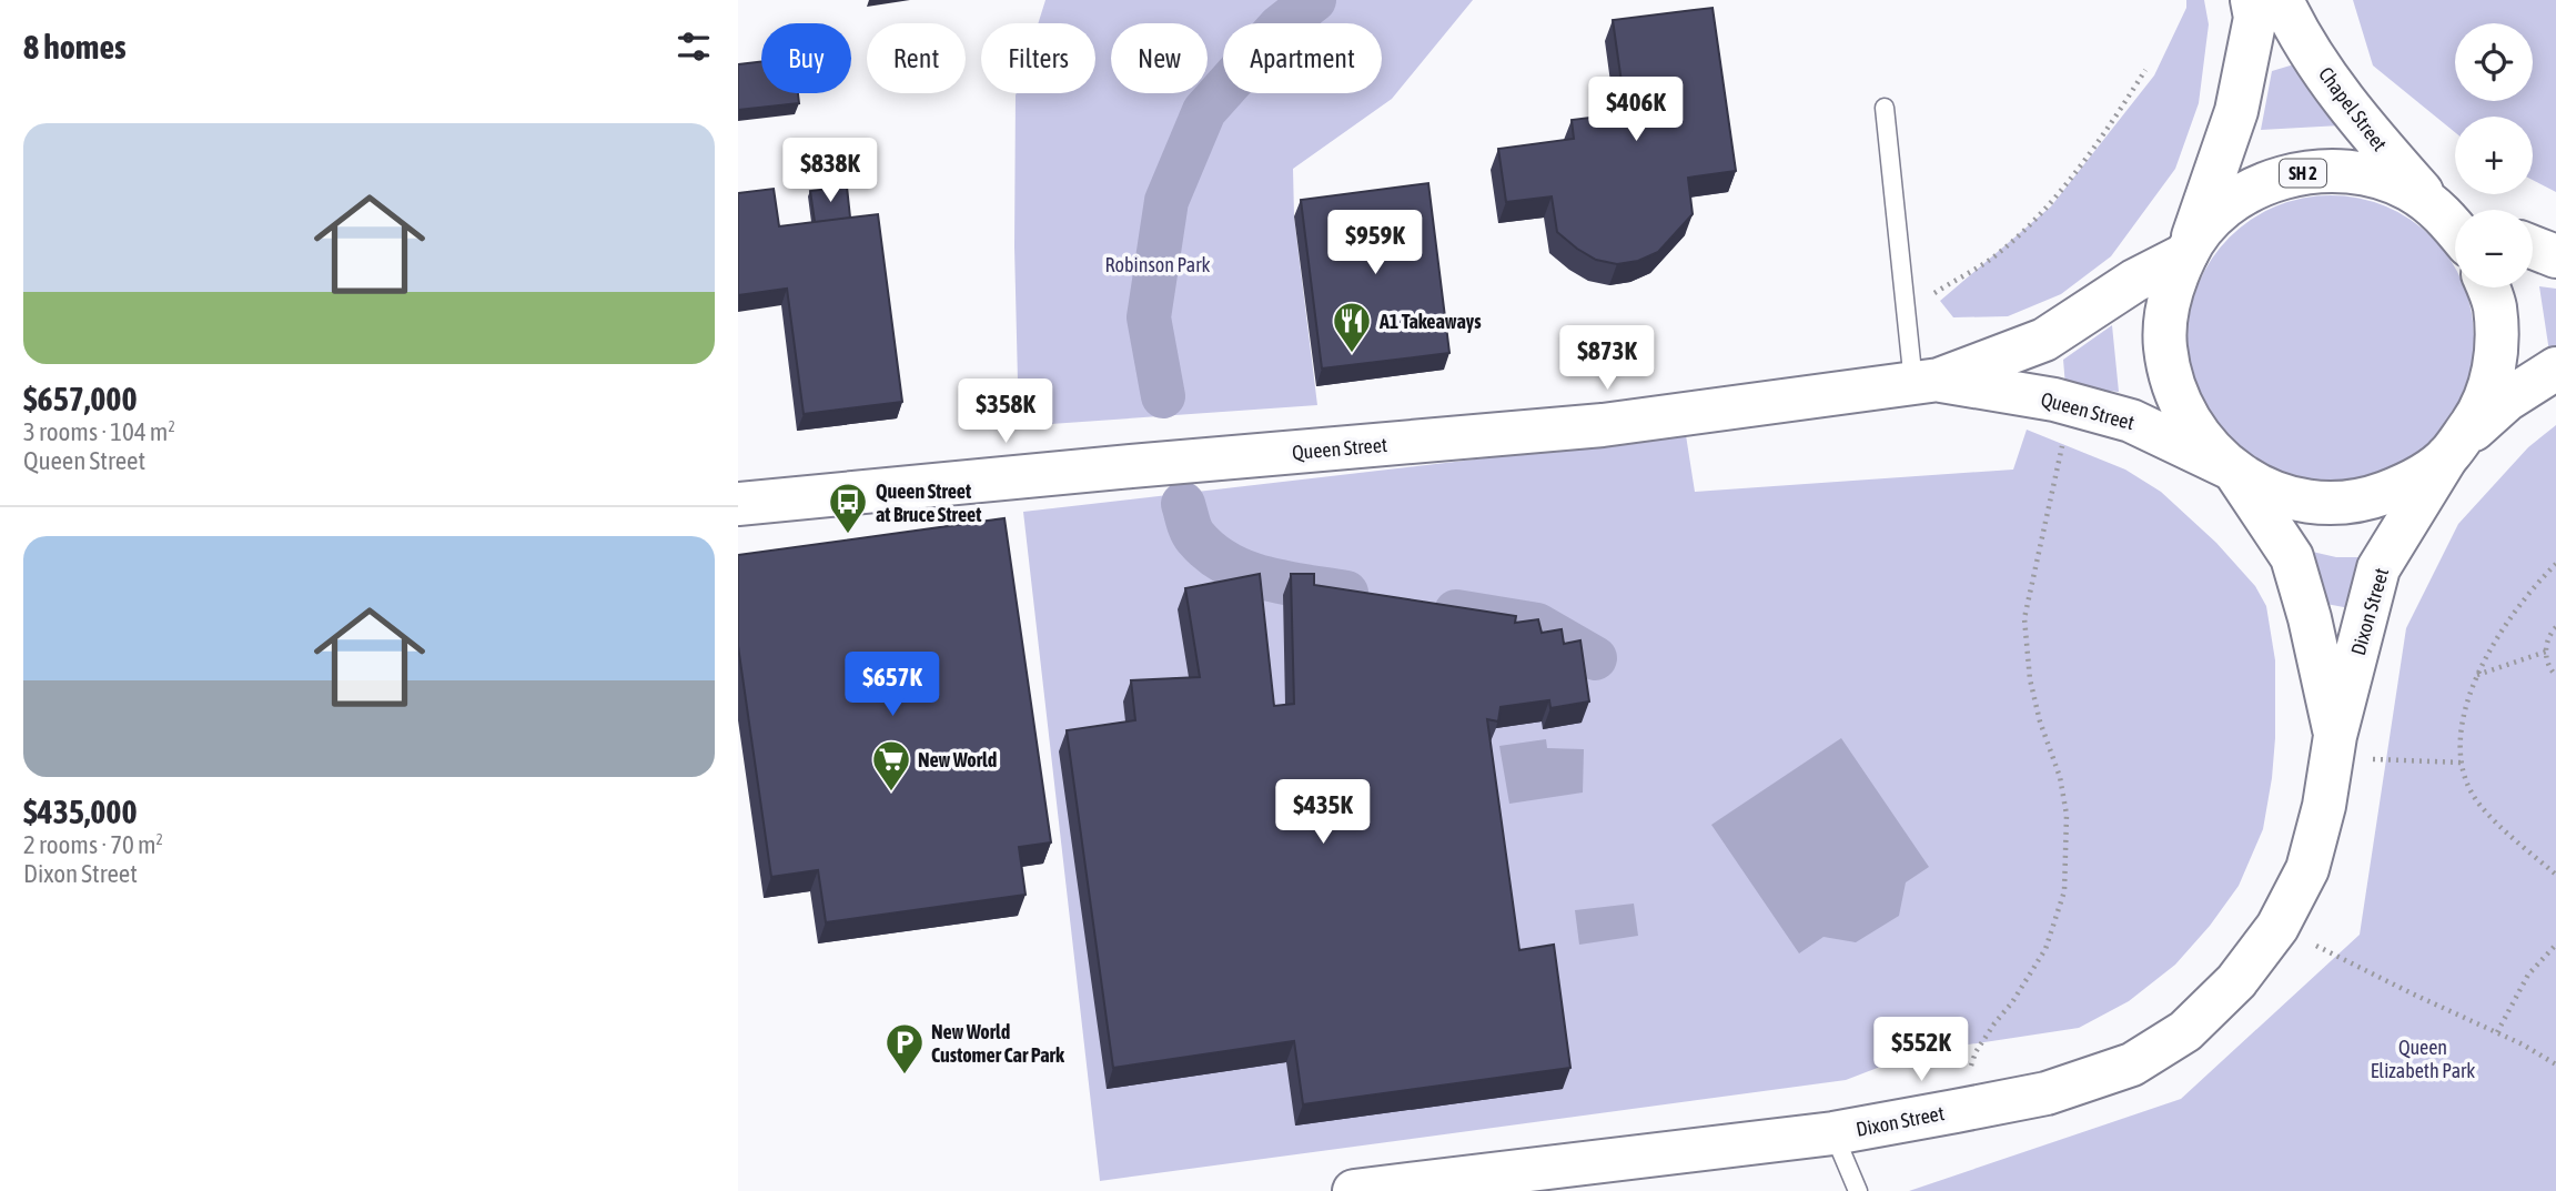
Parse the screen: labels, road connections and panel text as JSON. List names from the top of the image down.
{
  "streets": {
    "main road": [
      "Chapel Street",
      "SH 2",
      "Queen Street",
      "Dixon Street"
    ]
  },
  "crossings": [
    ["Chapel Street", "SH 2"],
    ["SH 2", "Queen Street"],
    ["SH 2", "Dixon Street"],
    ["Queen Street", "Dixon Street"]
  ],
  "parks": ["Robinson Park", "Queen Elizabeth Park"],
  "places": {
    "restaurant": ["A1 Takeaways"],
    "bus stop": ["Queen Street at Bruce Street"],
    "supermarket": ["New World"],
    "parking": ["New World Customer Car Park"]
  },
  "page": {
    "heading": "8 homes",
    "map_buttons": ["+", "−"],
    "chip": [
      "Buy",
      "Rent",
      "Filters",
      "New",
      "Apartment"
    ],
    "price": [
      "$406K",
      "$838K",
      "$959K",
      "$873K",
      "$358K",
      "$657K",
      "$435K",
      "$552K"
    ],
    "list": [
      {
        "name": "$657,000",
        "note": "3 rooms · 104 m² · Queen Street"
      },
      {
        "name": "$435,000",
        "note": "2 rooms · 70 m² · Dixon Street"
      }
    ]
  }
}
